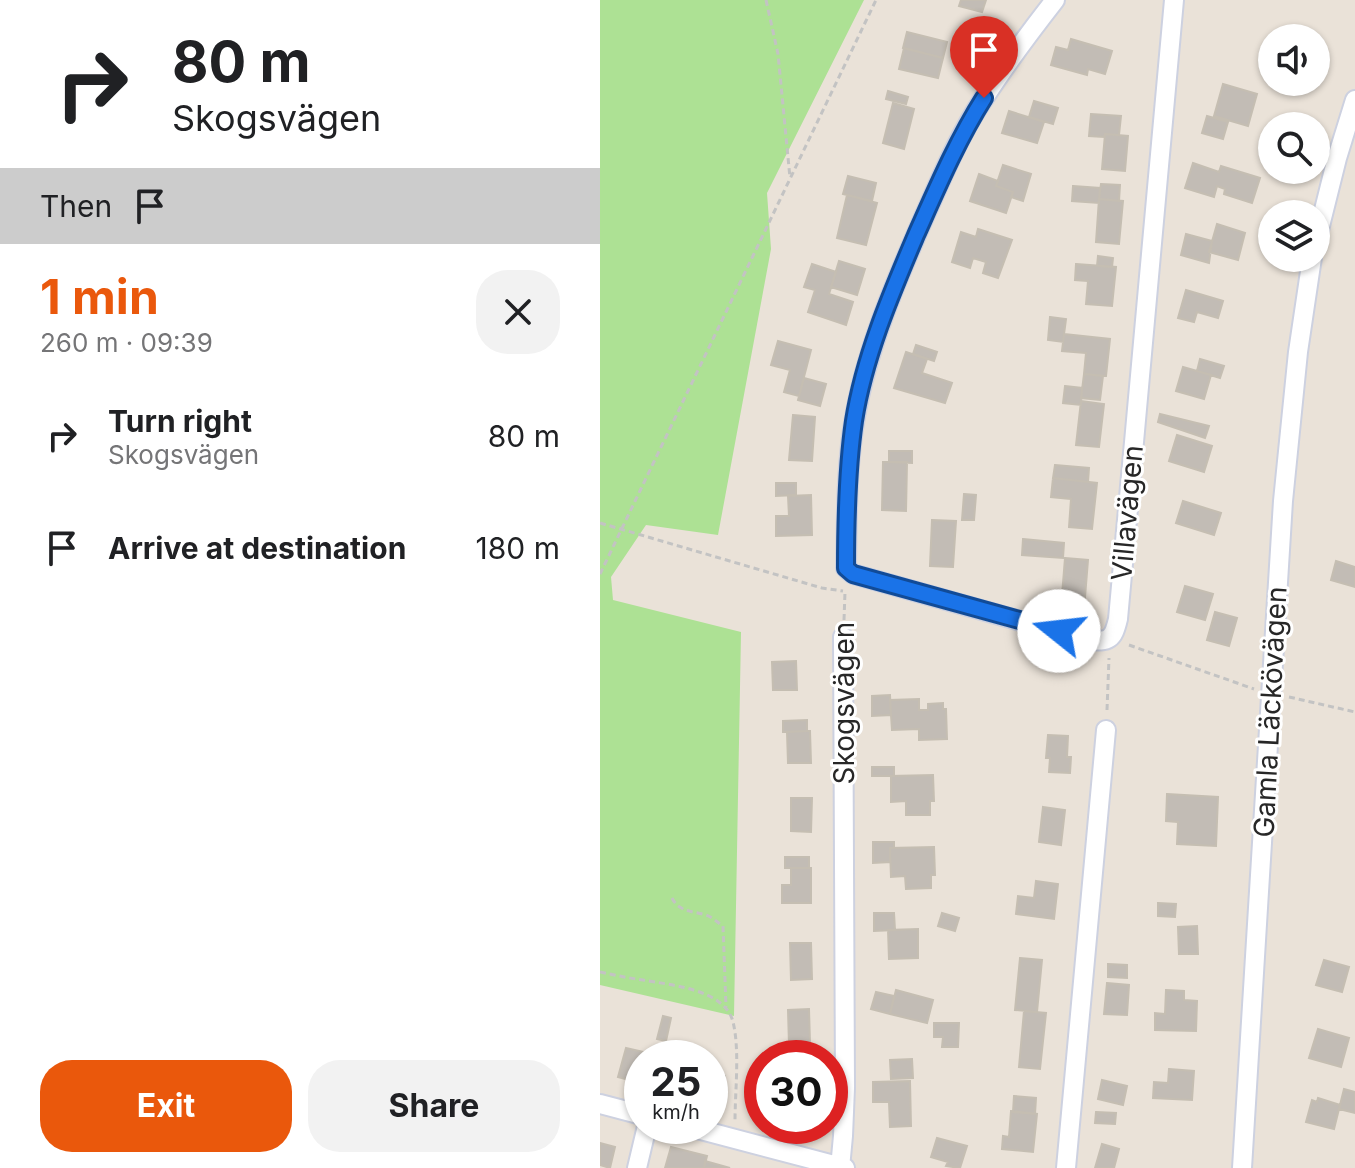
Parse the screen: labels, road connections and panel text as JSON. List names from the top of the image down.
{
  "streets": {
    "street": ["Villavägen", "Skogsvägen", "Gamla Läckövägen"]
  },
  "page": {
    "turn": ["80 m", "Skogsvägen"],
    "then": "Then",
    "heading": ["1 min", "260 m · 09:39"],
    "list": [
      {
        "name": "Turn right",
        "note": "Skogsvägen",
        "value": "80 m"
      },
      {
        "name": "Arrive at destination",
        "value": "180 m"
      }
    ],
    "speed": "25 km/h",
    "limit": "30",
    "buttons": ["Exit", "Share"]
  }
}
